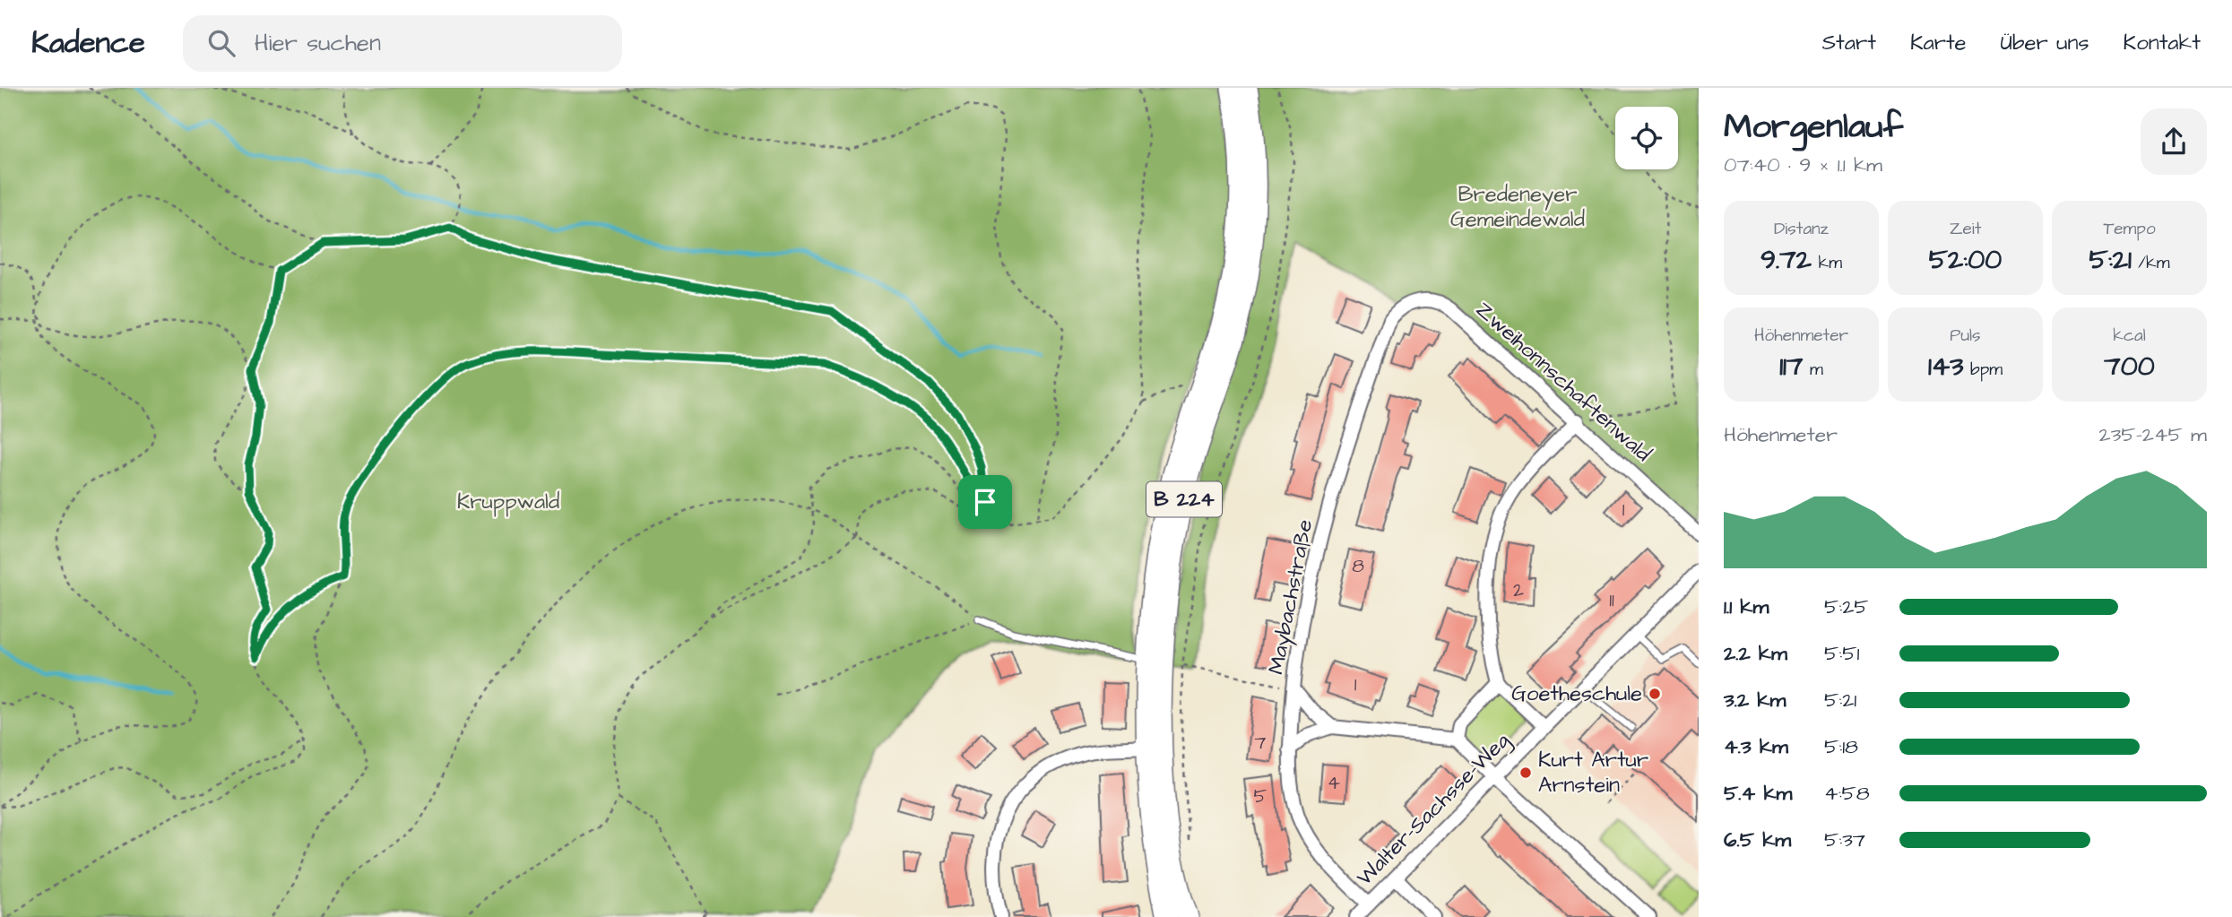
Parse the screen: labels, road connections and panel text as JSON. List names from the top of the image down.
{
  "streets": {
    "main road": ["B 224"],
    "street": ["Zweihonnschaftenwald", "Maybachstraße", "Walter-Sachsse-Weg"]
  },
  "crossings": [
    ["Zweihonnschaftenwald", "Maybachstraße"],
    ["Maybachstraße", "Walter-Sachsse-Weg"]
  ],
  "parks": ["Bredeneyer Gemeindewald", "Kruppwald"],
  "places": ["Goetheschule", "Kurt Artur Arnstein"],
  "house_numbers": [
    "1",
    "8",
    "2",
    "11",
    "1",
    "7",
    "4",
    "5"
  ],
  "page": {
    "header": "Kadence",
    "search": "Hier suchen",
    "nav": [
      "Start",
      "Karte",
      "Über uns",
      "Kontakt"
    ],
    "heading": ["Morgenlauf", "07:40 · 9 × 1.1 km"],
    "stats": [
      ["Distanz", "9.72 km"],
      ["Zeit", "52:00"],
      ["Tempo", "5:21 /km"],
      ["Höhenmeter", "117 m"],
      ["Puls", "143 bpm"],
      ["kcal", "700"]
    ],
    "chart": ["Höhenmeter", "235–245 m"],
    "list": [
      {
        "name": "1.1 km",
        "note": "5:25"
      },
      {
        "name": "2.2 km",
        "note": "5:51"
      },
      {
        "name": "3.2 km",
        "note": "5:21"
      },
      {
        "name": "4.3 km",
        "note": "5:18"
      },
      {
        "name": "5.4 km",
        "note": "4:58"
      },
      {
        "name": "6.5 km",
        "note": "5:37"
      }
    ]
  }
}
